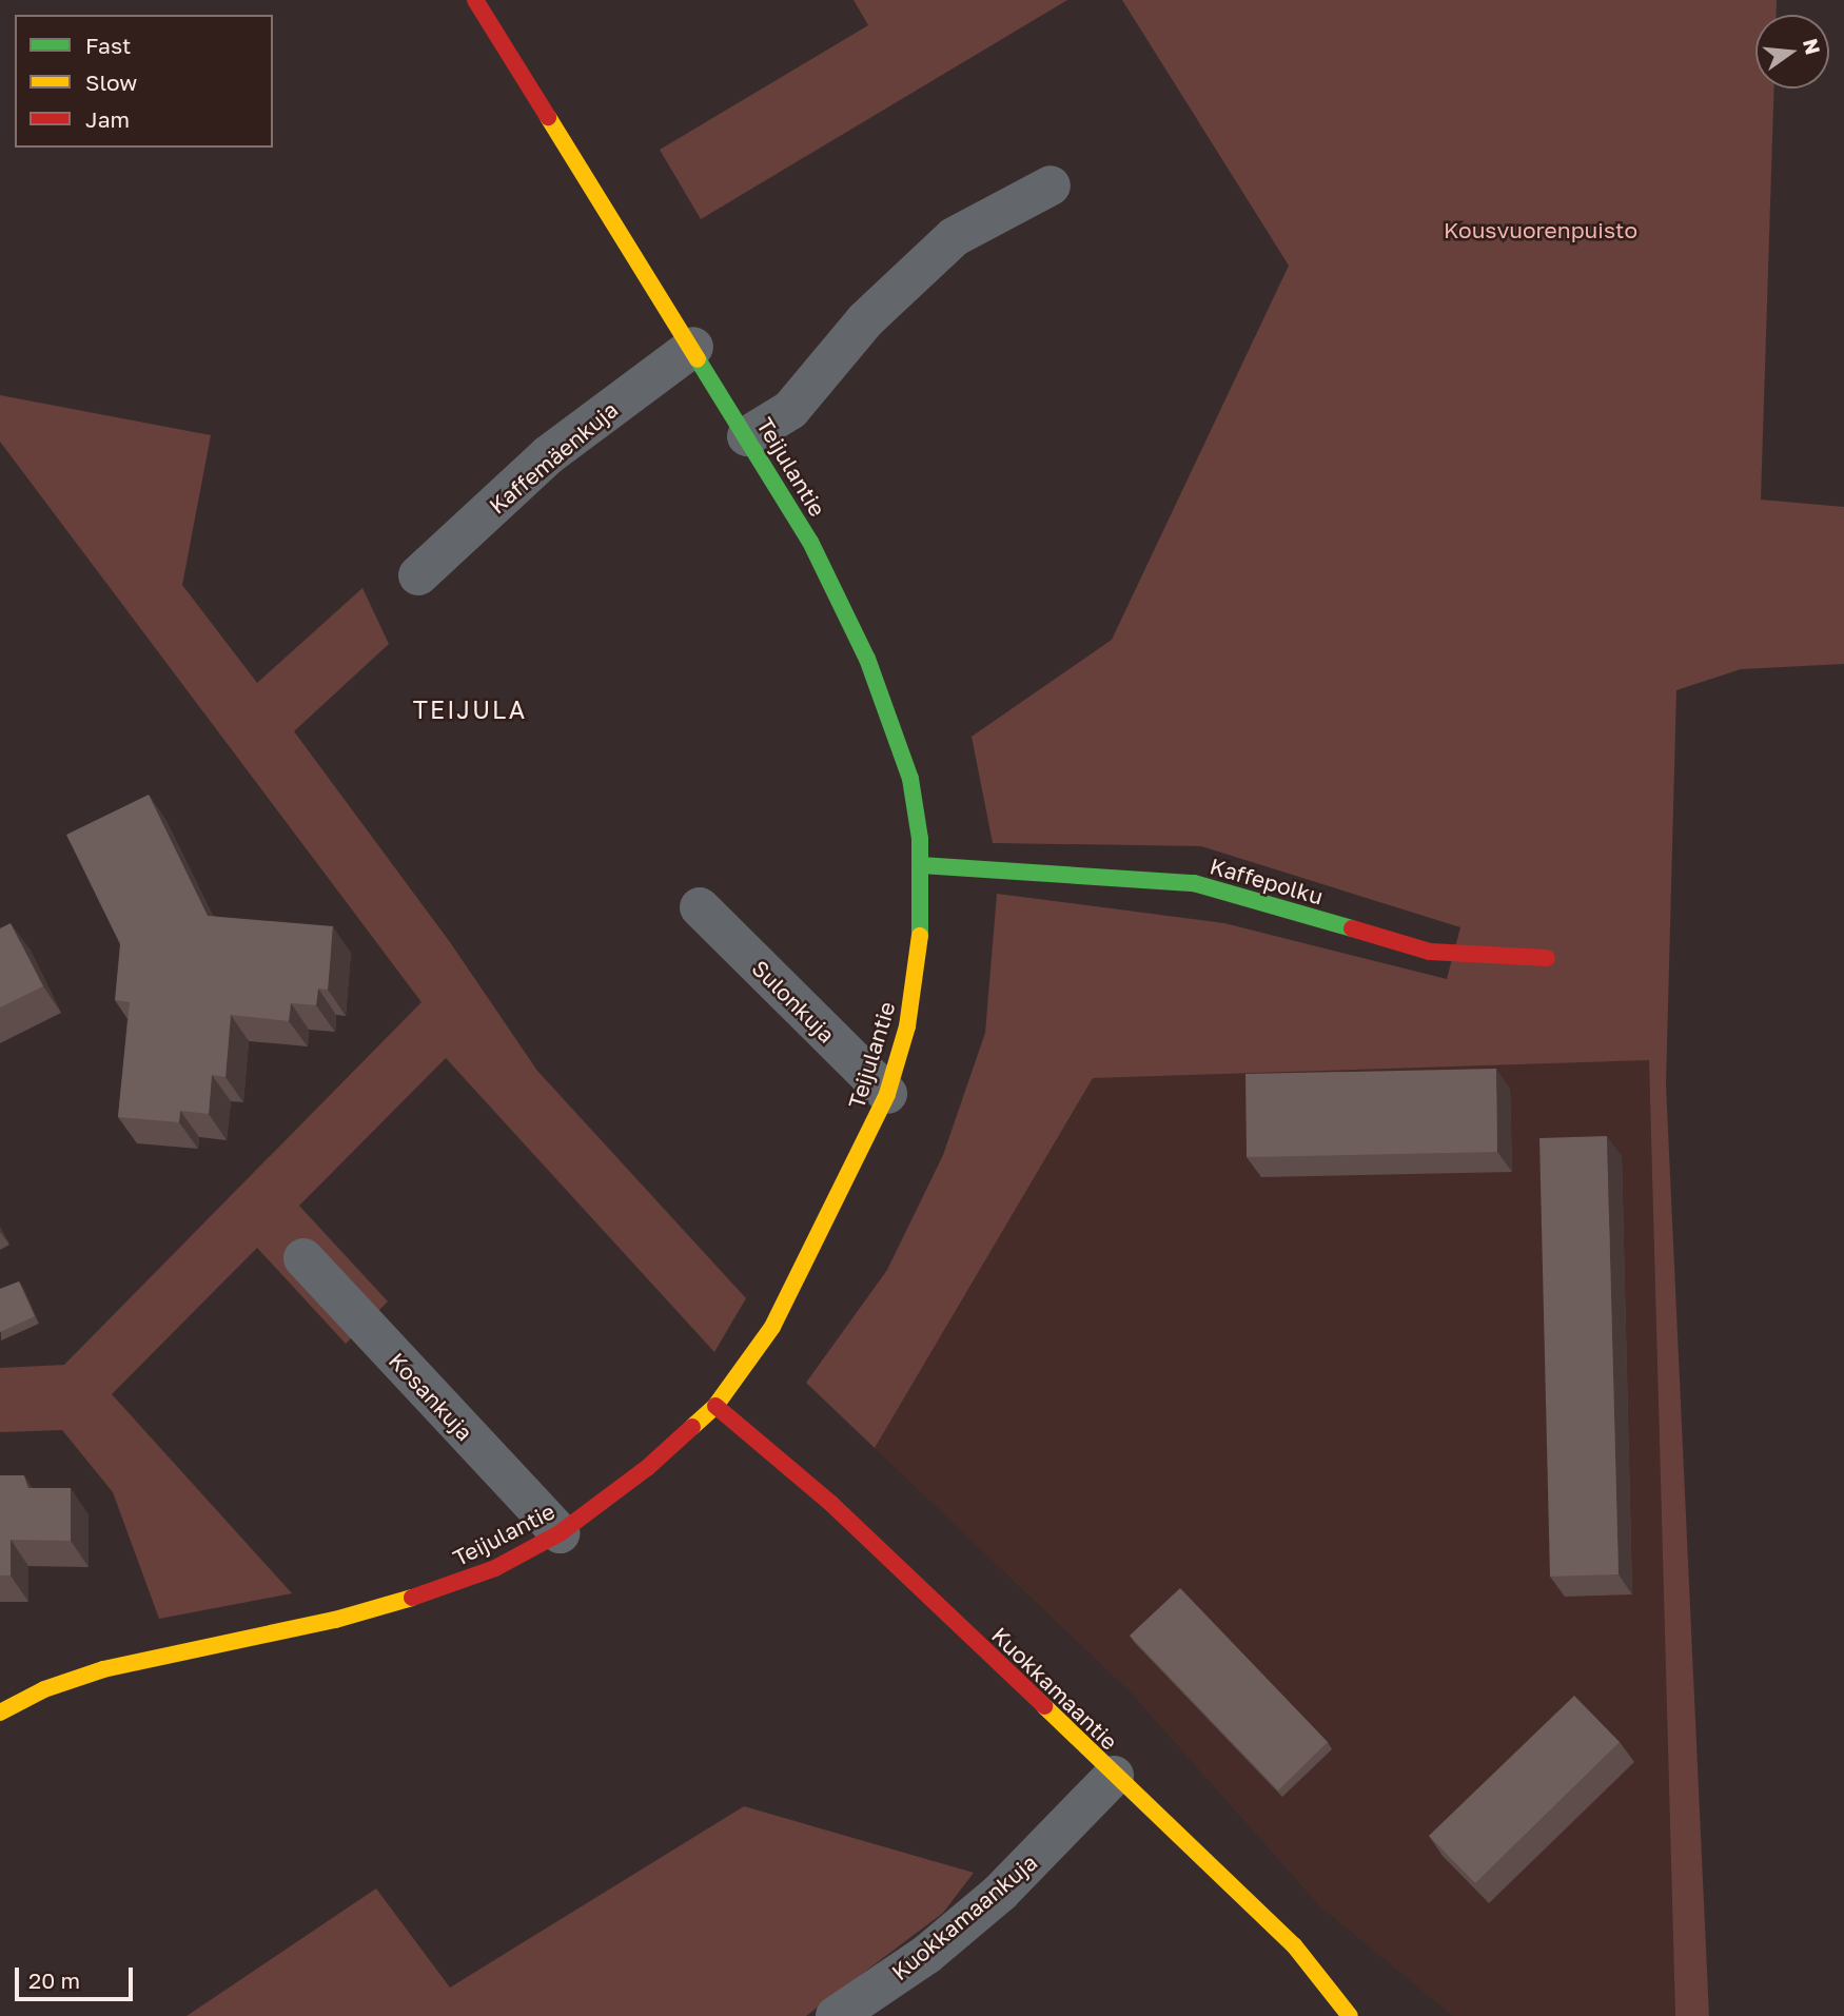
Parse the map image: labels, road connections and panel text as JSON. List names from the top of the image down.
{
  "streets": {
    "street": [
      "Kaffemäenkuja",
      "Teijulantie",
      "Kaffepolku",
      "Sulonkuja",
      "Kosankuja",
      "Kuokkamaantie",
      "Kuokkamaankuja"
    ]
  },
  "crossings": [
    ["Kaffemäenkuja", "Teijulantie"],
    ["Teijulantie", "Kaffepolku"],
    ["Teijulantie", "Sulonkuja"],
    ["Teijulantie", "Kosankuja"],
    ["Teijulantie", "Kuokkamaantie"],
    ["Kuokkamaantie", "Kuokkamaankuja"]
  ],
  "districts": ["TEIJULA"],
  "parks": ["Kousvuorenpuisto"],
  "legend": ["Fast", "Slow", "Jam"],
  "scale_bar": "20 m",
  "north": "right"
}
